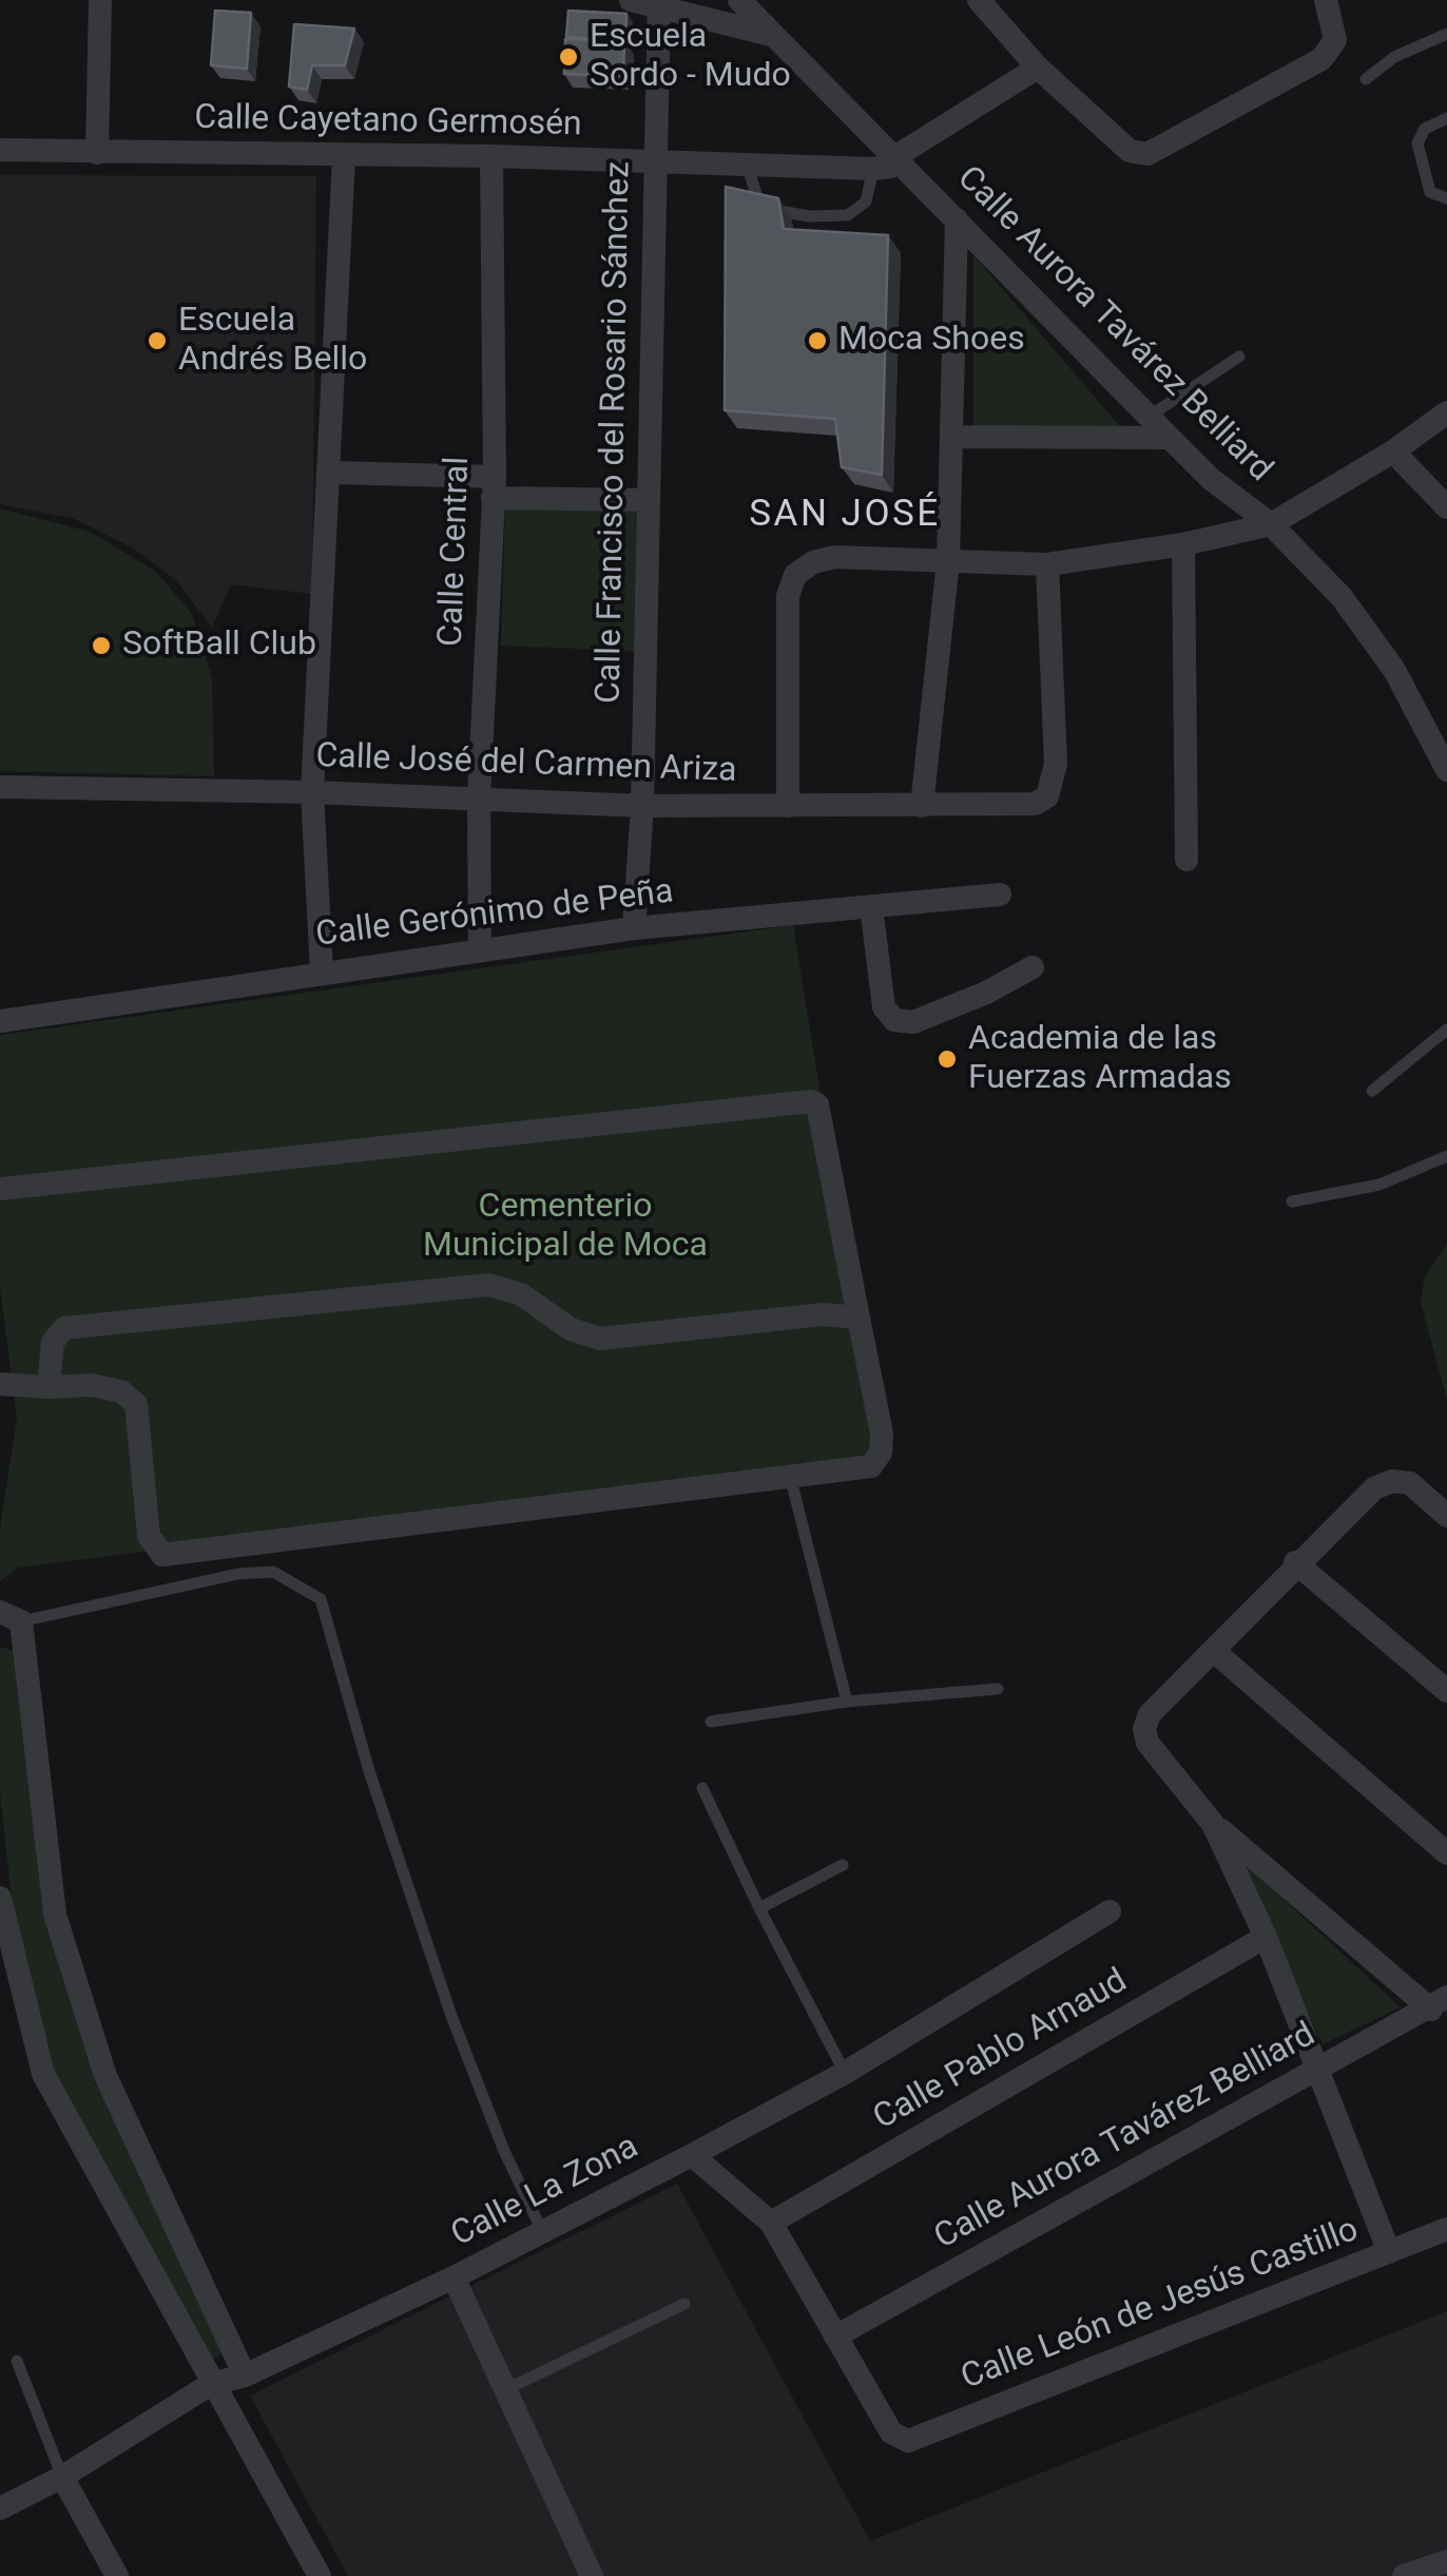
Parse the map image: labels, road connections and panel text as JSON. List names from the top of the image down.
{
  "streets": {
    "street": [
      "Calle Cayetano Germosén",
      "Calle Aurora Tavárez Belliard",
      "Calle Francisco del Rosario Sánchez",
      "Calle Central",
      "Calle José del Carmen Ariza",
      "Calle Gerónimo de Peña",
      "Calle Pablo Arnaud",
      "Calle La Zona",
      "Calle León de Jesús Castillo"
    ]
  },
  "crossings": [
    ["Calle Cayetano Germosén", "Calle Francisco del Rosario Sánchez"],
    ["Calle Cayetano Germosén", "Calle Central"],
    ["Calle Aurora Tavárez Belliard", "Calle León de Jesús Castillo"],
    ["Calle Francisco del Rosario Sánchez", "Calle José del Carmen Ariza"],
    ["Calle Francisco del Rosario Sánchez", "Calle Gerónimo de Peña"],
    ["Calle Central", "Calle José del Carmen Ariza"],
    ["Calle Central", "Calle Gerónimo de Peña"]
  ],
  "districts": ["SAN JOSÉ"],
  "parks": ["Cementerio Municipal de Moca"],
  "places": [
    "Escuela Sordo - Mudo",
    "Escuela Andrés Bello",
    "Moca Shoes",
    "SoftBall Club",
    "Academia de las Fuerzas Armadas"
  ]
}
